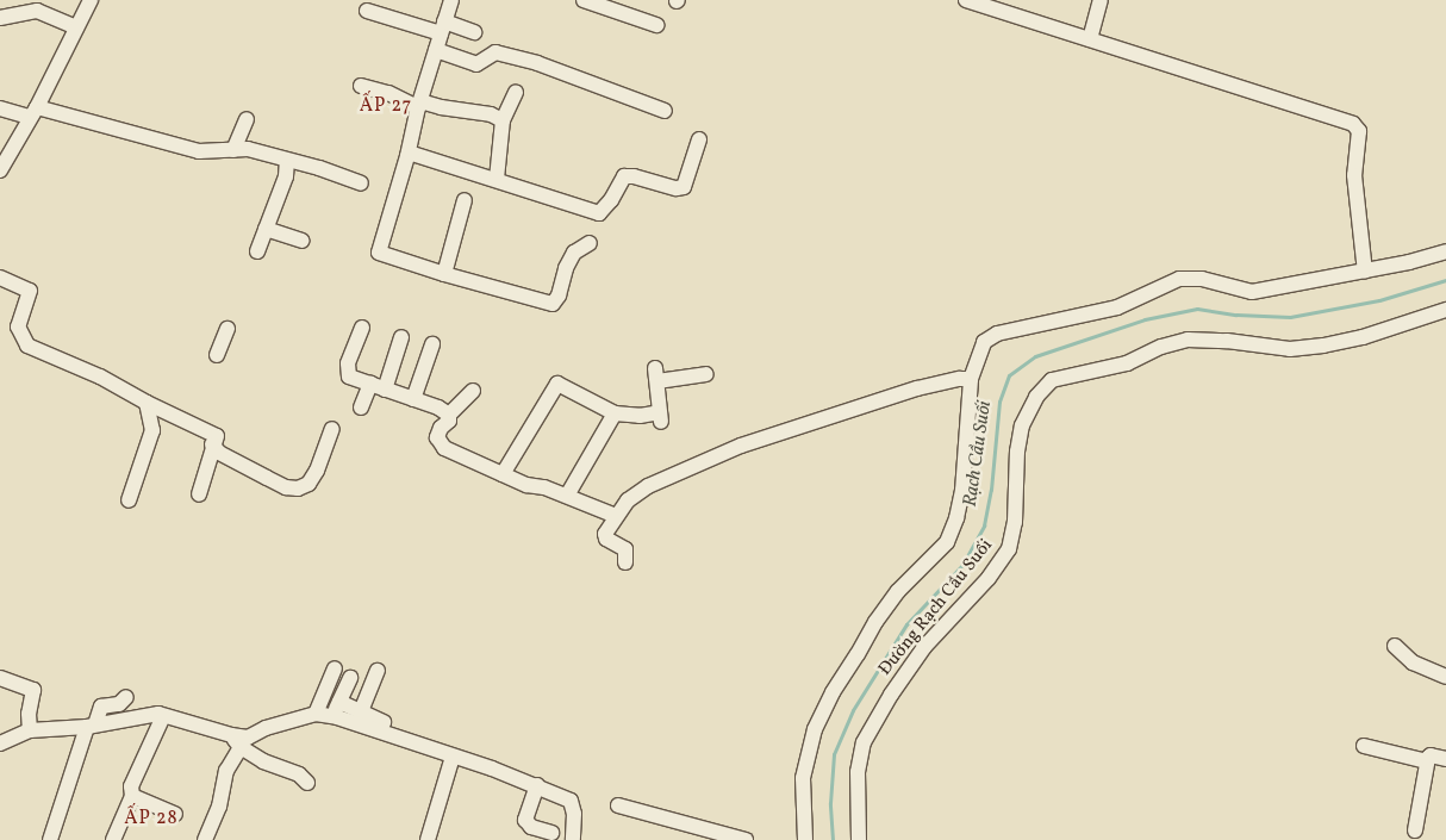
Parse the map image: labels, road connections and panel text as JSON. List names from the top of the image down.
{
  "streets": {
    "street": ["Đường Rạch Cầu Suối"]
  },
  "districts": ["ẤP 27", "ẤP 28"],
  "water": ["Rạch Cầu Suối"]
}
